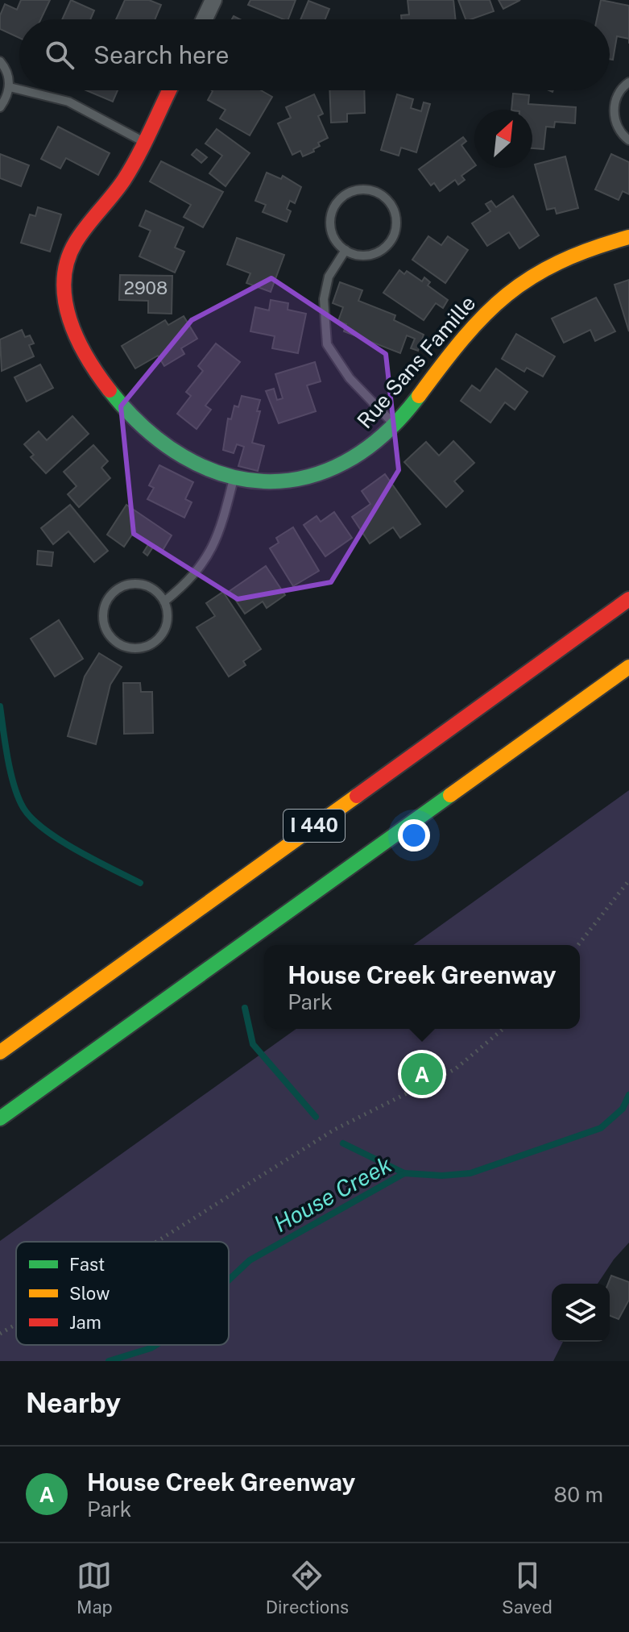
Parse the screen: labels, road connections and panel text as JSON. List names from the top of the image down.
{
  "streets": {
    "main road": ["Rue Sans Famille", "I 440"]
  },
  "water": ["House Creek"],
  "house_numbers": ["2908"],
  "legend": ["Fast", "Slow", "Jam"],
  "north": "top right",
  "page": {
    "search": "Search here",
    "popup": ["House Creek Greenway", "Park"],
    "pins": "A",
    "heading": "Nearby",
    "list": [
      {
        "mark": "A",
        "name": "House Creek Greenway",
        "note": "Park",
        "value": "80 m"
      }
    ],
    "nav": ["Map", "Directions", "Saved"]
  }
}
